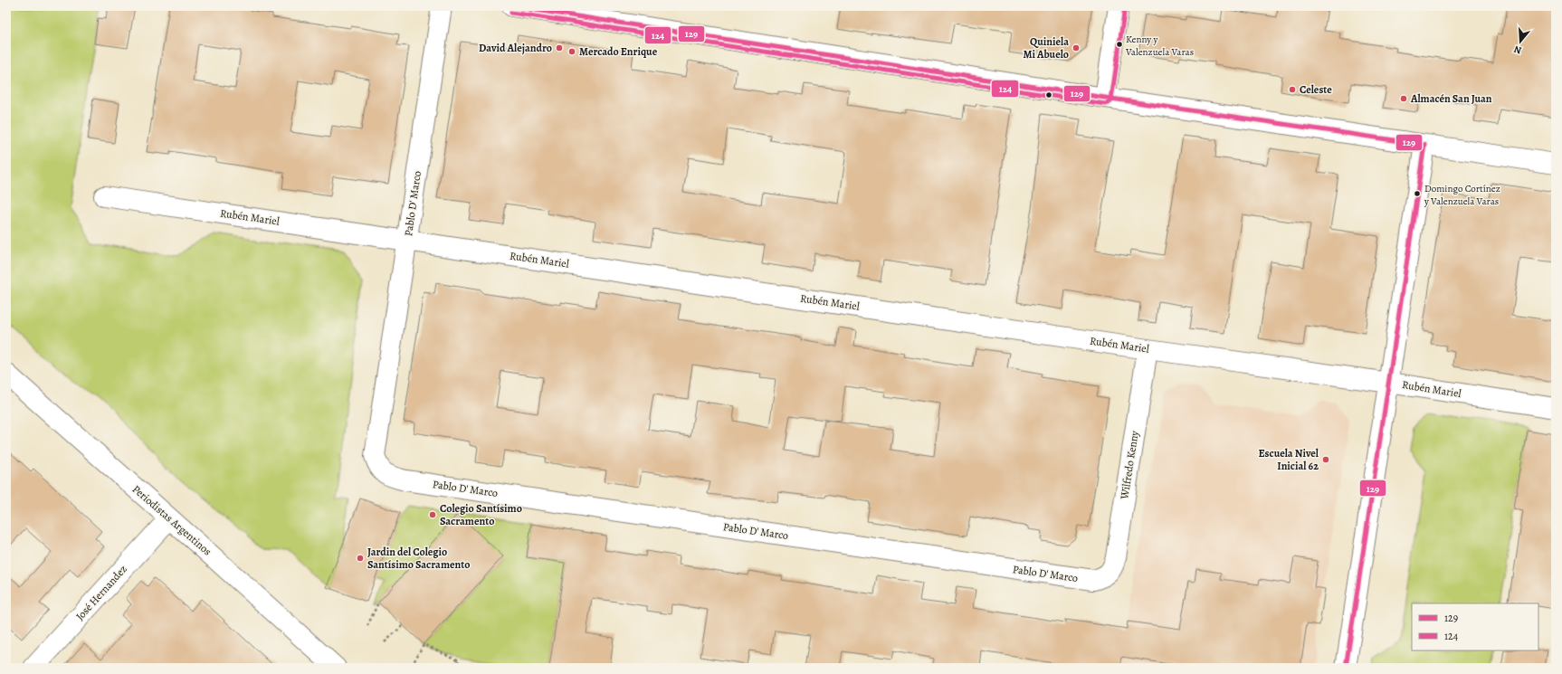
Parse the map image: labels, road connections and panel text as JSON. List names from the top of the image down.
{
  "streets": {
    "street": [
      "Pablo D' Marco",
      "Rubén Mariel",
      "Wilfredo Kenny",
      "Periodistas Argentinos",
      "José Hernandez"
    ]
  },
  "crossings": [
    ["Pablo D' Marco", "Rubén Mariel"],
    ["Pablo D' Marco", "Wilfredo Kenny"],
    ["Rubén Mariel", "Wilfredo Kenny"],
    ["Periodistas Argentinos", "José Hernandez"]
  ],
  "places": [
    "Kenny y Valenzuela Varas",
    "David Alejandro",
    "Quiniela Mi Abuelo",
    "Mercado Enrique",
    "Celeste",
    "Almacén San Juan",
    "Domingo Cortínez y Valenzuela Varas",
    "Escuela Nivel Inicial 62",
    "Colegio Santísimo Sacramento",
    "Jardin del Colegio Santísimo Sacramento"
  ],
  "lines": ["transit line 129", "transit line 124"],
  "legend": ["129", "124"],
  "north": "bottom"
}
